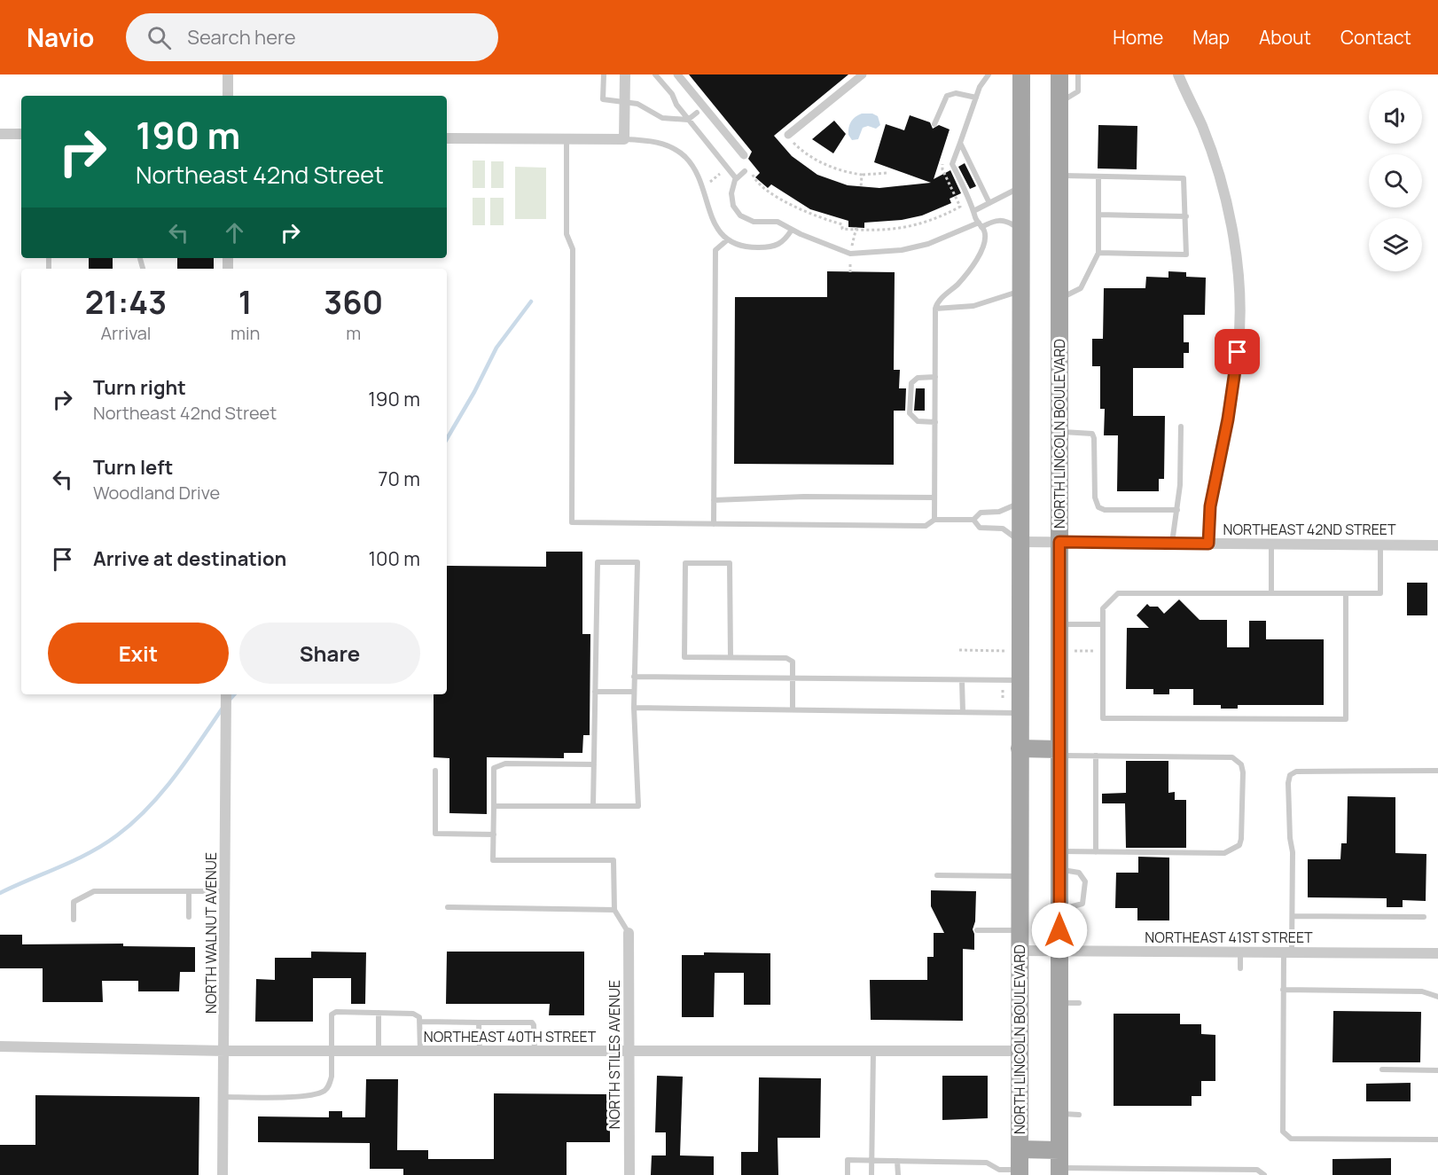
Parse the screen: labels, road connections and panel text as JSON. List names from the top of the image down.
{
  "streets": {
    "main road": ["NORTH LINCOLN BOULEVARD"],
    "street": [
      "NORTHEAST 42ND STREET",
      "NORTH WALNUT AVENUE",
      "NORTHEAST 41ST STREET",
      "NORTHEAST 40TH STREET",
      "NORTH STILES AVENUE"
    ]
  },
  "crossings": [
    ["NORTH LINCOLN BOULEVARD", "NORTHEAST 42ND STREET"],
    ["NORTH LINCOLN BOULEVARD", "NORTHEAST 41ST STREET"],
    ["NORTH LINCOLN BOULEVARD", "NORTHEAST 40TH STREET"],
    ["NORTH WALNUT AVENUE", "NORTHEAST 40TH STREET"],
    ["NORTHEAST 40TH STREET", "NORTH STILES AVENUE"]
  ],
  "page": {
    "header": "Navio",
    "search": "Search here",
    "nav": [
      "Home",
      "Map",
      "About",
      "Contact"
    ],
    "turn": ["190 m", "Northeast 42nd Street"],
    "eta": [
      "21:43",
      "Arrival",
      "1",
      "min",
      "360",
      "m"
    ],
    "list": [
      {
        "name": "Turn right",
        "note": "Northeast 42nd Street",
        "value": "190 m"
      },
      {
        "name": "Turn left",
        "note": "Woodland Drive",
        "value": "70 m"
      },
      {
        "name": "Arrive at destination",
        "value": "100 m"
      }
    ],
    "buttons": ["Exit", "Share"]
  }
}
